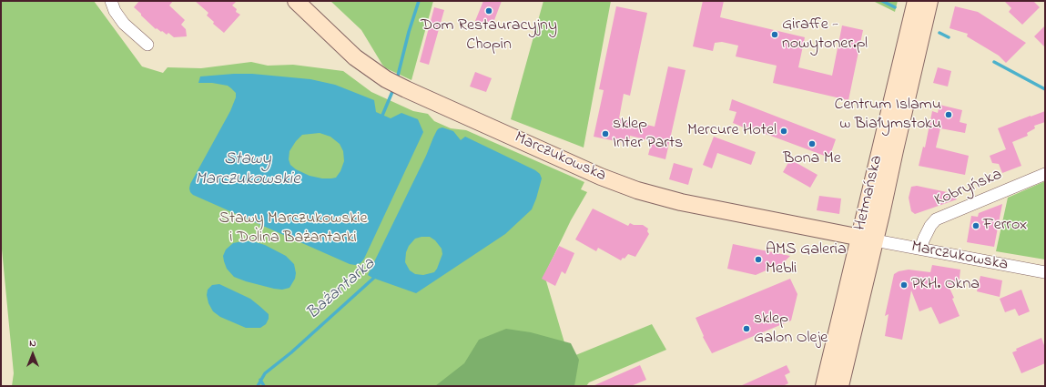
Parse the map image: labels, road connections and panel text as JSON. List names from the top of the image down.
{
  "streets": {
    "main road": ["Marczukowska", "Hetmańska"],
    "street": ["Kobryńska"]
  },
  "crossings": [
    ["Marczukowska", "Kobryńska"],
    ["Marczukowska", "Hetmańska"]
  ],
  "water": ["Stawy Marczukowskie", "Bażantarka"],
  "parks": ["Stawy Marczukowskie i Dolina Bażantarki"],
  "places": [
    "Dom Restauracyjny Chopin",
    "Giraffe - nowytoner.pl",
    "Centrum Islamu w Białymstoku",
    "Mercure Hotel",
    "sklep Inter Parts",
    "Bona Me",
    "Ferrox",
    "AMS Galeria Mebli",
    "PKH. Okna",
    "sklep Galon Oleje"
  ],
  "north": "top"
}
